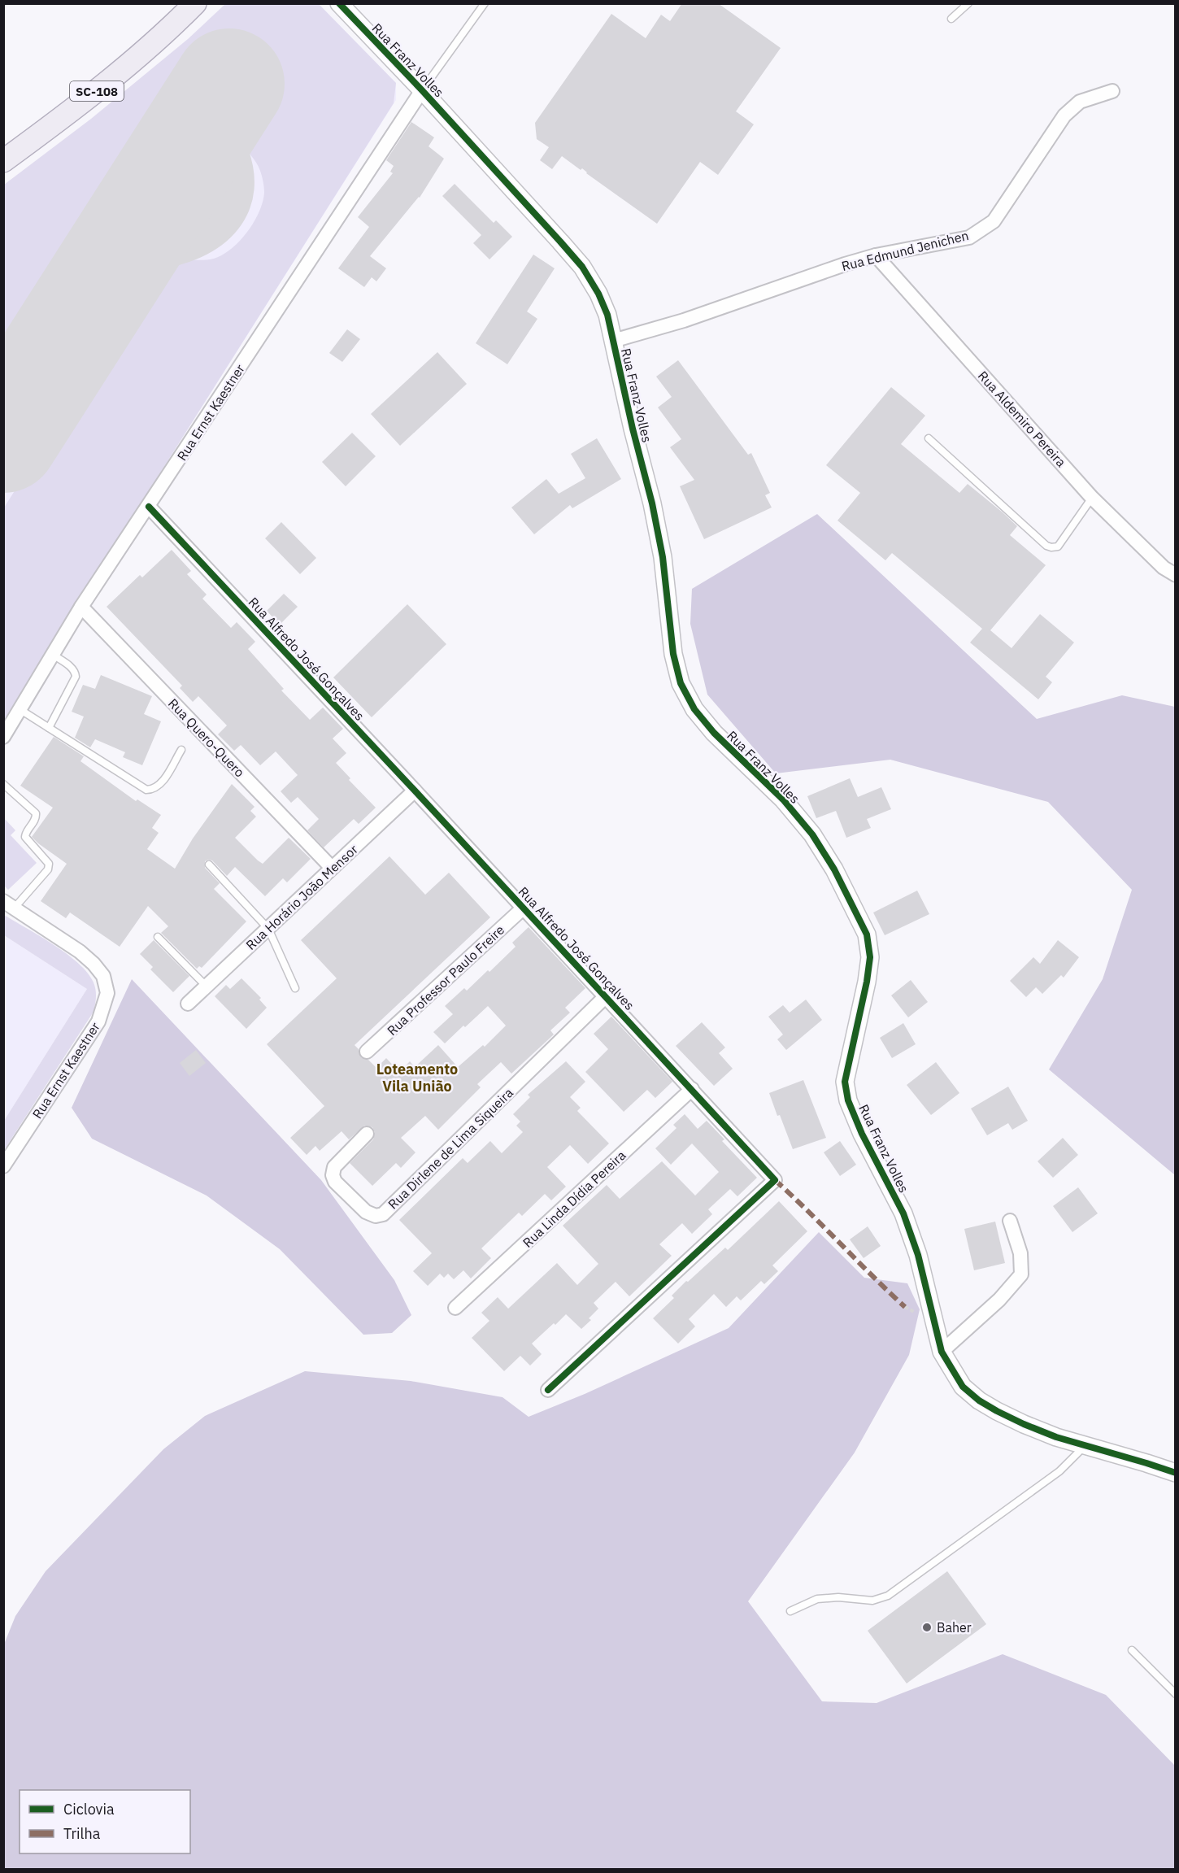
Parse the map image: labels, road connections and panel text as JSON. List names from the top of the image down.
{
  "streets": {
    "main road": ["SC-108"],
    "street": [
      "Rua Franz Volles",
      "Rua Edmund Jenichen",
      "Rua Ernst Kaestner",
      "Rua Aldemiro Pereira",
      "Rua Alfredo José Gonçalves",
      "Rua Quero-Quero",
      "Rua Horário João Mensor",
      "Rua Professor Paulo Freire",
      "Rua Dirlene de Lima Siqueira",
      "Rua Linda Dídia Pereira"
    ]
  },
  "crossings": [
    ["Rua Franz Volles", "Rua Edmund Jenichen"],
    ["Rua Franz Volles", "Rua Ernst Kaestner"],
    ["Rua Edmund Jenichen", "Rua Aldemiro Pereira"],
    ["Rua Ernst Kaestner", "Rua Alfredo José Gonçalves"],
    ["Rua Ernst Kaestner", "Rua Quero-Quero"],
    ["Rua Alfredo José Gonçalves", "Rua Horário João Mensor"],
    ["Rua Alfredo José Gonçalves", "Rua Professor Paulo Freire"],
    ["Rua Alfredo José Gonçalves", "Rua Dirlene de Lima Siqueira"],
    ["Rua Alfredo José Gonçalves", "Rua Linda Dídia Pereira"],
    ["Rua Quero-Quero", "Rua Horário João Mensor"]
  ],
  "districts": ["Loteamento Vila União"],
  "places": ["Baher"],
  "legend": ["Ciclovia", "Trilha"]
}
